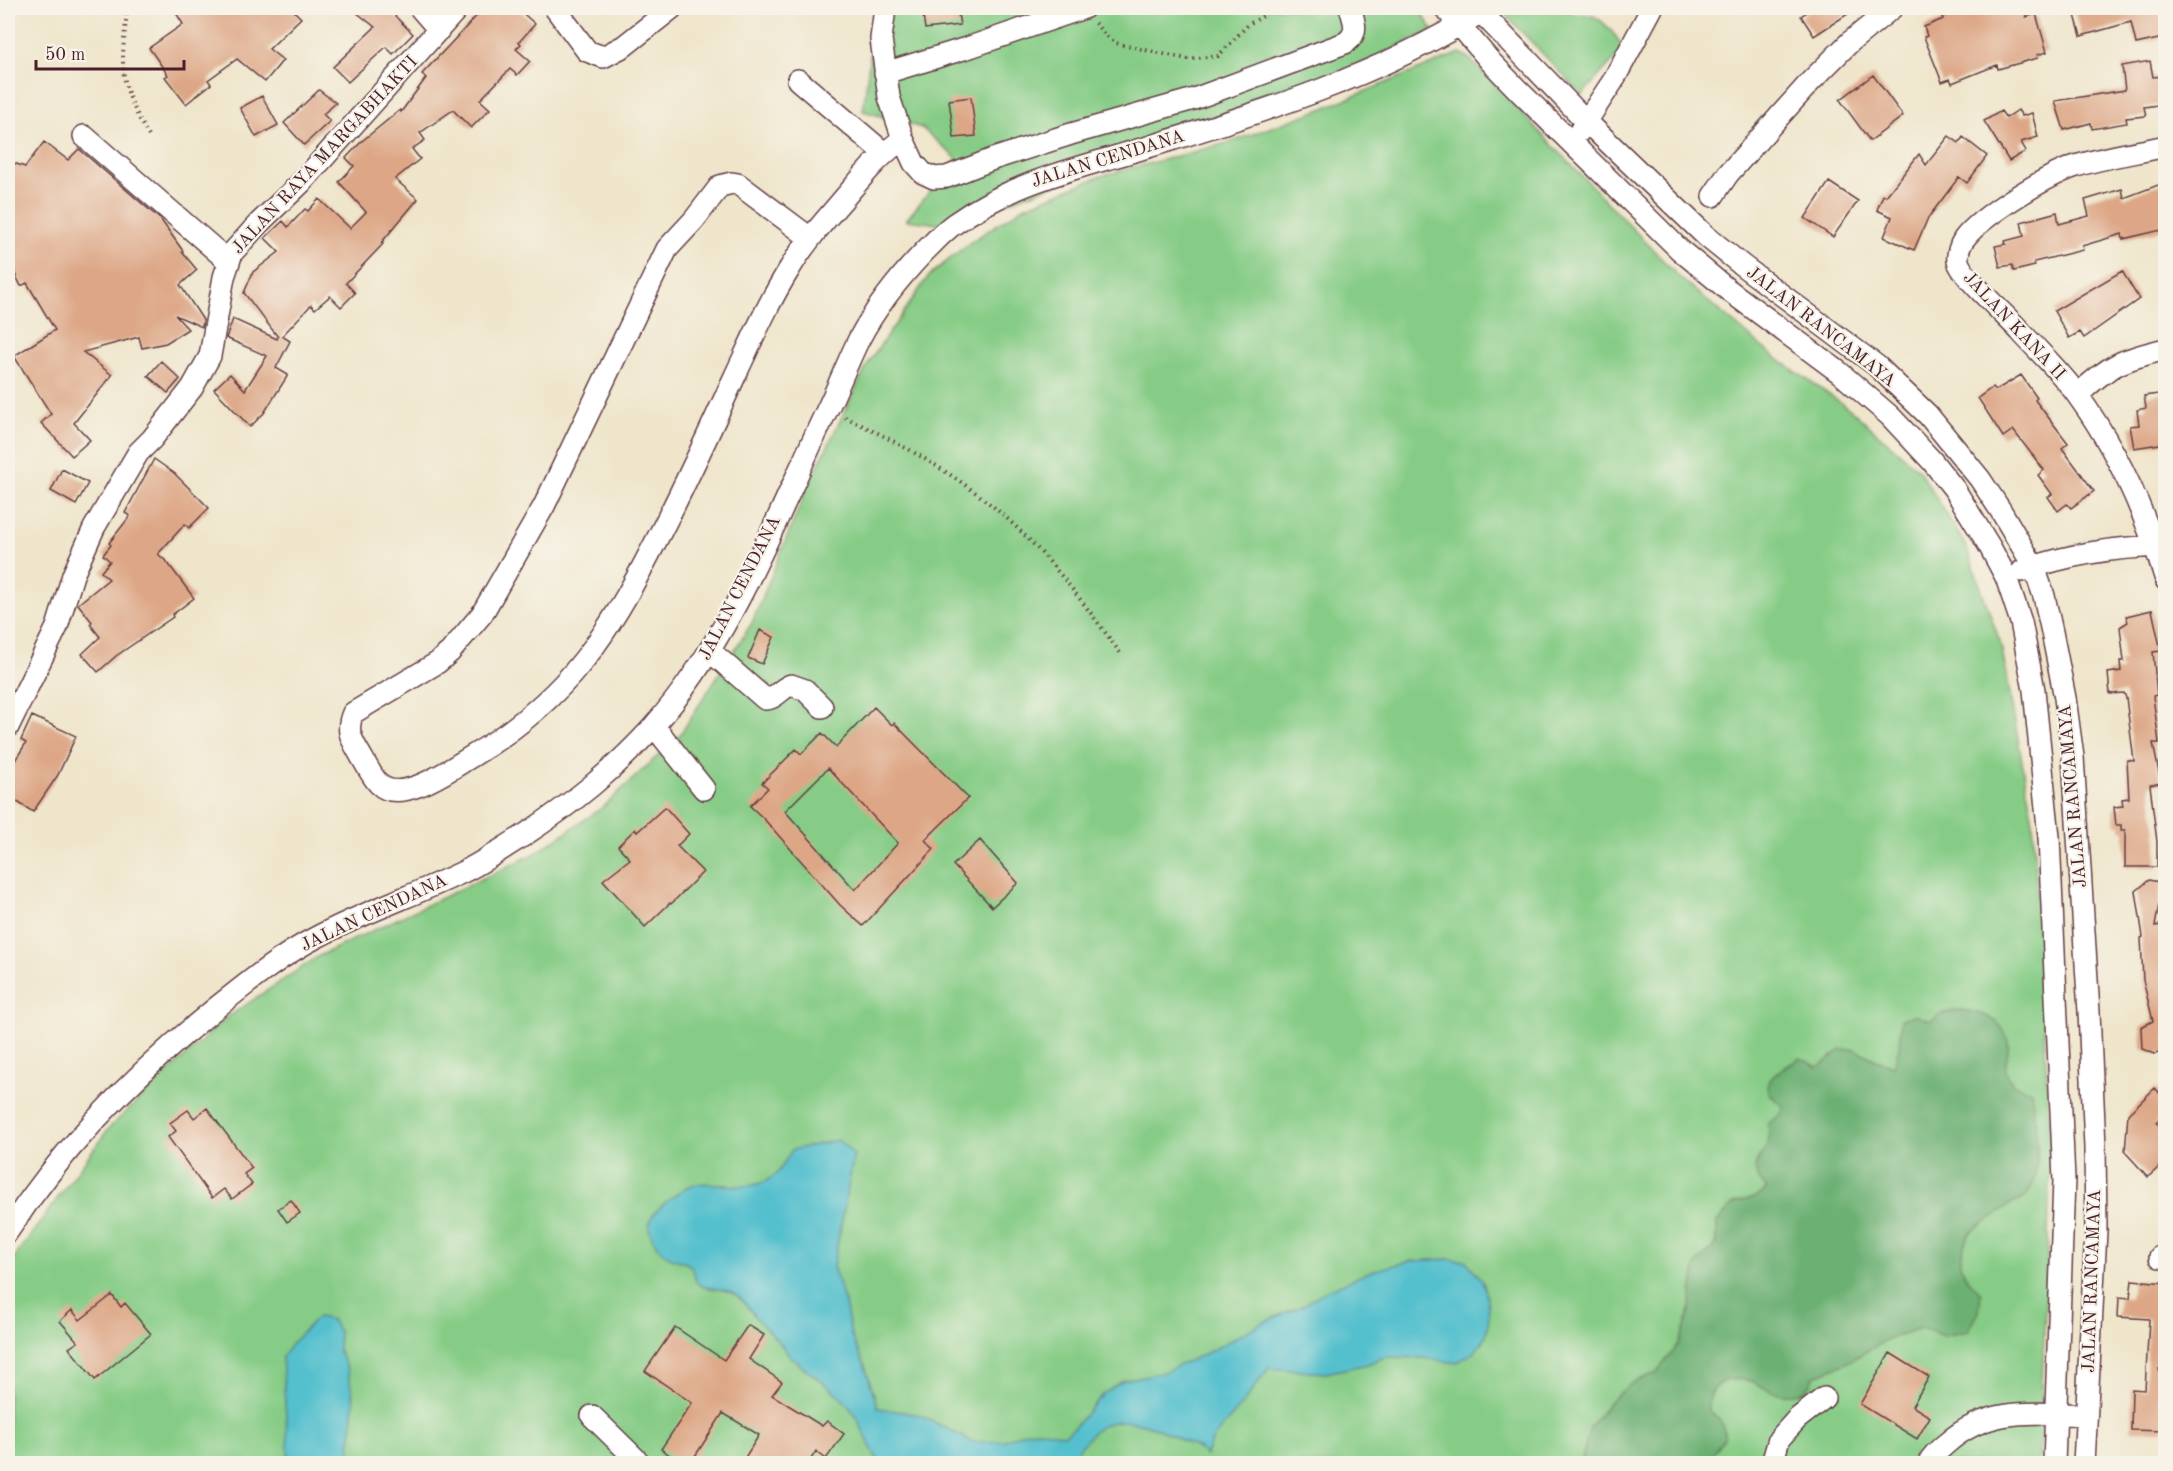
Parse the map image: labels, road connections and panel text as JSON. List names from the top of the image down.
{
  "streets": {
    "street": [
      "JALAN RAYA MARGABHAKTI",
      "JALAN CENDANA",
      "JALAN KANA II",
      "JALAN RANCAMAYA"
    ]
  },
  "crossings": [
    ["JALAN CENDANA", "JALAN RANCAMAYA"]
  ],
  "scale_bar": "50 m"
}
